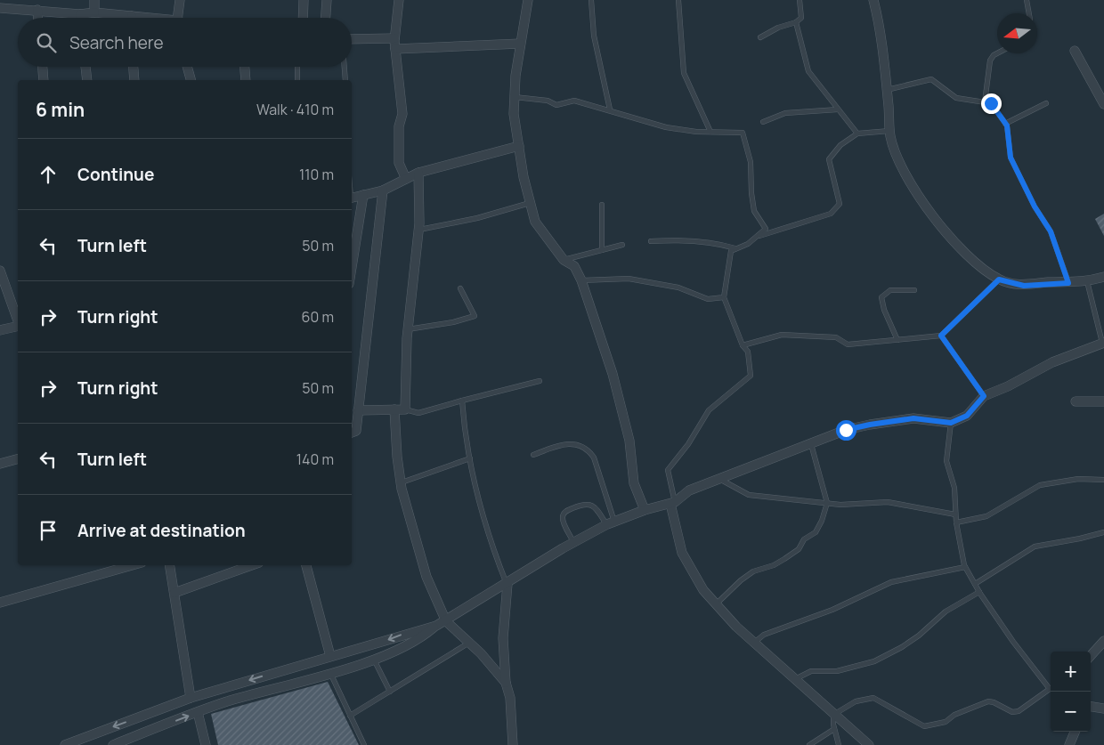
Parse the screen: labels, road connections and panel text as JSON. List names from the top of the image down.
{
  "north": "left",
  "page": {
    "search": "Search here",
    "heading": ["6 min", "Walk · 410 m"],
    "list": [
      ["Continue", "110 m"],
      ["Turn left", "50 m"],
      ["Turn right", "60 m"],
      ["Turn right", "50 m"],
      ["Turn left", "140 m"],
      "Arrive at destination"
    ],
    "map_buttons": ["+", "−"]
  }
}
